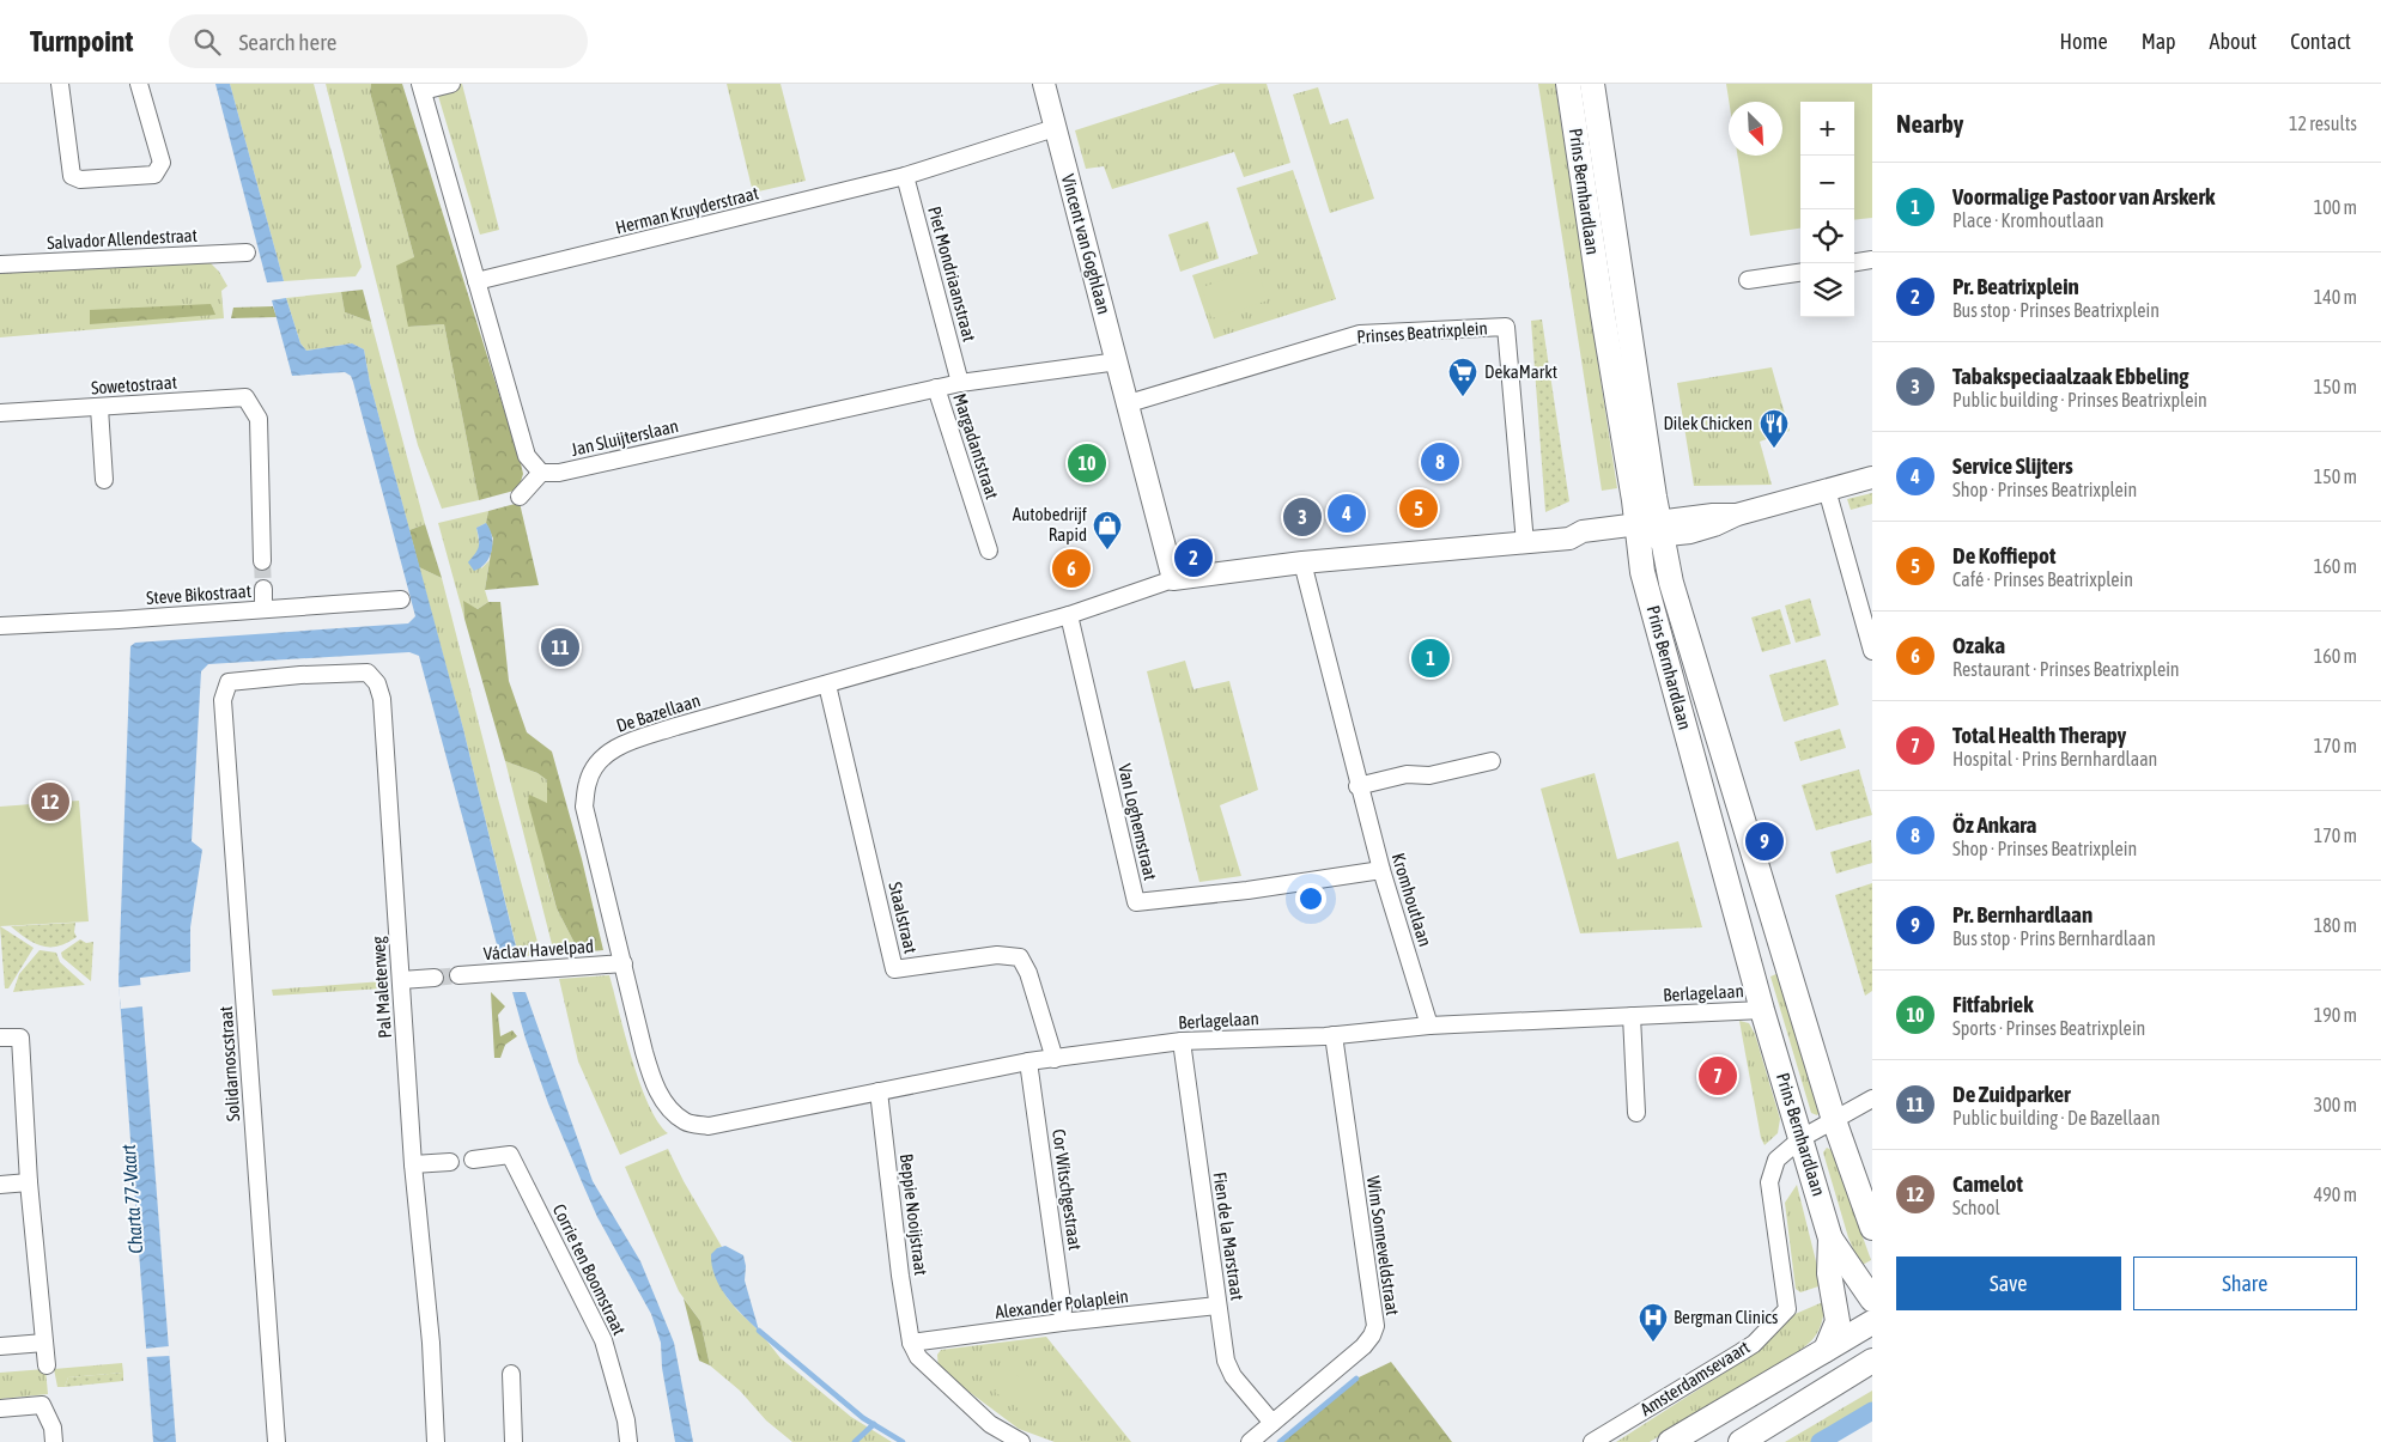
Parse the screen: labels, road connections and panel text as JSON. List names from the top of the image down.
{
  "streets": {
    "main road": ["Prins Bernhardlaan"],
    "street": [
      "Herman Kruyderstraat",
      "Salvador Allendestraat",
      "Vincent van Goghlaan",
      "Piet Mondriaanstraat",
      "Prinses Beatrixplein",
      "Sowetostraat",
      "Jan Sluijterslaan",
      "Margadantstraat",
      "Steve Bikostraat",
      "De Bazellaan",
      "Van Loghemstraat",
      "Kromhoutlaan",
      "Staalstraat",
      "Václav Havelpad",
      "Pal Maleterweg",
      "Berlagelaan",
      "Solidarnoscstraat",
      "Cor Witschgestraat",
      "Beppie Nooijstraat",
      "Fien de la Marstraat",
      "Wim Sonneveldstraat",
      "Corrie ten Boomstraat",
      "Alexander Polaplein",
      "Amsterdamsevaart"
    ]
  },
  "crossings": [
    ["Prins Bernhardlaan", "Berlagelaan"],
    ["Prins Bernhardlaan", "Amsterdamsevaart"],
    ["Herman Kruyderstraat", "Piet Mondriaanstraat"],
    ["Vincent van Goghlaan", "Jan Sluijterslaan"],
    ["Piet Mondriaanstraat", "Jan Sluijterslaan"],
    ["Jan Sluijterslaan", "Margadantstraat"],
    ["De Bazellaan", "Van Loghemstraat"],
    ["De Bazellaan", "Staalstraat"],
    ["De Bazellaan", "Václav Havelpad"],
    ["De Bazellaan", "Berlagelaan"],
    ["Van Loghemstraat", "Kromhoutlaan"],
    ["Kromhoutlaan", "Berlagelaan"],
    ["Staalstraat", "Berlagelaan"],
    ["Pal Maleterweg", "Solidarnoscstraat"],
    ["Berlagelaan", "Cor Witschgestraat"],
    ["Berlagelaan", "Beppie Nooijstraat"],
    ["Berlagelaan", "Fien de la Marstraat"],
    ["Berlagelaan", "Wim Sonneveldstraat"],
    ["Cor Witschgestraat", "Alexander Polaplein"],
    ["Beppie Nooijstraat", "Alexander Polaplein"],
    ["Fien de la Marstraat", "Wim Sonneveldstraat"],
    ["Fien de la Marstraat", "Alexander Polaplein"]
  ],
  "water": ["Charta 77-Vaart"],
  "places": {
    "supermarket": ["DekaMarkt"],
    "restaurant": ["Dilek Chicken"],
    "shop": ["Autobedrijf Rapid"],
    "hospital": ["Bergman Clinics"]
  },
  "north": "bottom right",
  "page": {
    "header": "Turnpoint",
    "search": "Search here",
    "nav": [
      "Home",
      "Map",
      "About",
      "Contact"
    ],
    "heading": ["Nearby", "12 results"],
    "map_buttons": ["+", "−"],
    "list": [
      {
        "mark": "1",
        "name": "Voormalige Pastoor van Arskerk",
        "note": "Place · Kromhoutlaan",
        "value": "100 m"
      },
      {
        "mark": "2",
        "name": "Pr. Beatrixplein",
        "note": "Bus stop · Prinses Beatrixplein",
        "value": "140 m"
      },
      {
        "mark": "3",
        "name": "Tabakspeciaalzaak Ebbeling",
        "note": "Public building · Prinses Beatrixplein",
        "value": "150 m"
      },
      {
        "mark": "4",
        "name": "Service Slijters",
        "note": "Shop · Prinses Beatrixplein",
        "value": "150 m"
      },
      {
        "mark": "5",
        "name": "De Koffiepot",
        "note": "Café · Prinses Beatrixplein",
        "value": "160 m"
      },
      {
        "mark": "6",
        "name": "Ozaka",
        "note": "Restaurant · Prinses Beatrixplein",
        "value": "160 m"
      },
      {
        "mark": "7",
        "name": "Total Health Therapy",
        "note": "Hospital · Prins Bernhardlaan",
        "value": "170 m"
      },
      {
        "mark": "8",
        "name": "Öz Ankara",
        "note": "Shop · Prinses Beatrixplein",
        "value": "170 m"
      },
      {
        "mark": "9",
        "name": "Pr. Bernhardlaan",
        "note": "Bus stop · Prins Bernhardlaan",
        "value": "180 m"
      },
      {
        "mark": "10",
        "name": "Fitfabriek",
        "note": "Sports · Prinses Beatrixplein",
        "value": "190 m"
      },
      {
        "mark": "11",
        "name": "De Zuidparker",
        "note": "Public building · De Bazellaan",
        "value": "300 m"
      },
      {
        "mark": "12",
        "name": "Camelot",
        "note": "School",
        "value": "490 m"
      }
    ],
    "pins": [
      "8",
      "10",
      "5",
      "4",
      "3",
      "2",
      "6",
      "11",
      "1",
      "12",
      "9",
      "7"
    ],
    "buttons": ["Save", "Share"]
  }
}
